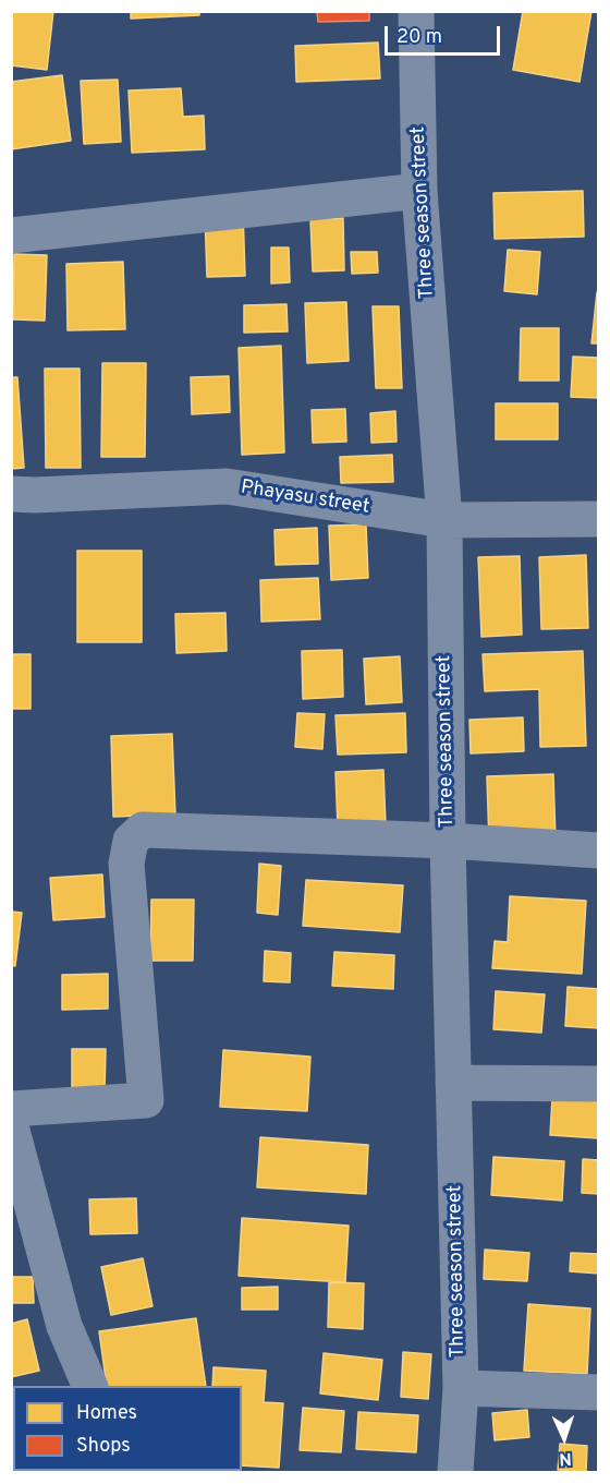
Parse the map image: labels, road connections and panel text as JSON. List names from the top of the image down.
{
  "streets": {
    "street": ["Three season street", "Phayasu street"]
  },
  "crossings": [
    ["Three season street", "Phayasu street"]
  ],
  "legend": ["Homes", "Shops"],
  "scale_bar": "20 m",
  "north": "bottom"
}
